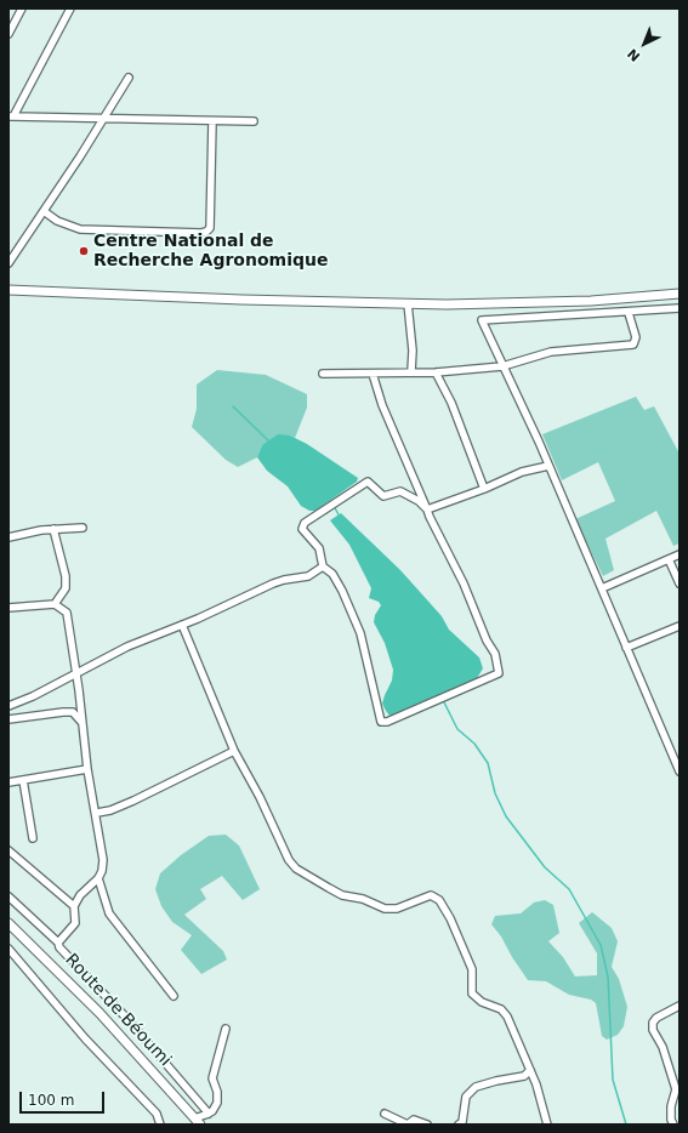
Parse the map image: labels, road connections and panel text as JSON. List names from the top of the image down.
{
  "streets": {
    "main road": ["Route de Béoumi"]
  },
  "places": ["Centre National de Recherche Agronomique"],
  "scale_bar": "100 m",
  "north": "bottom left"
}
